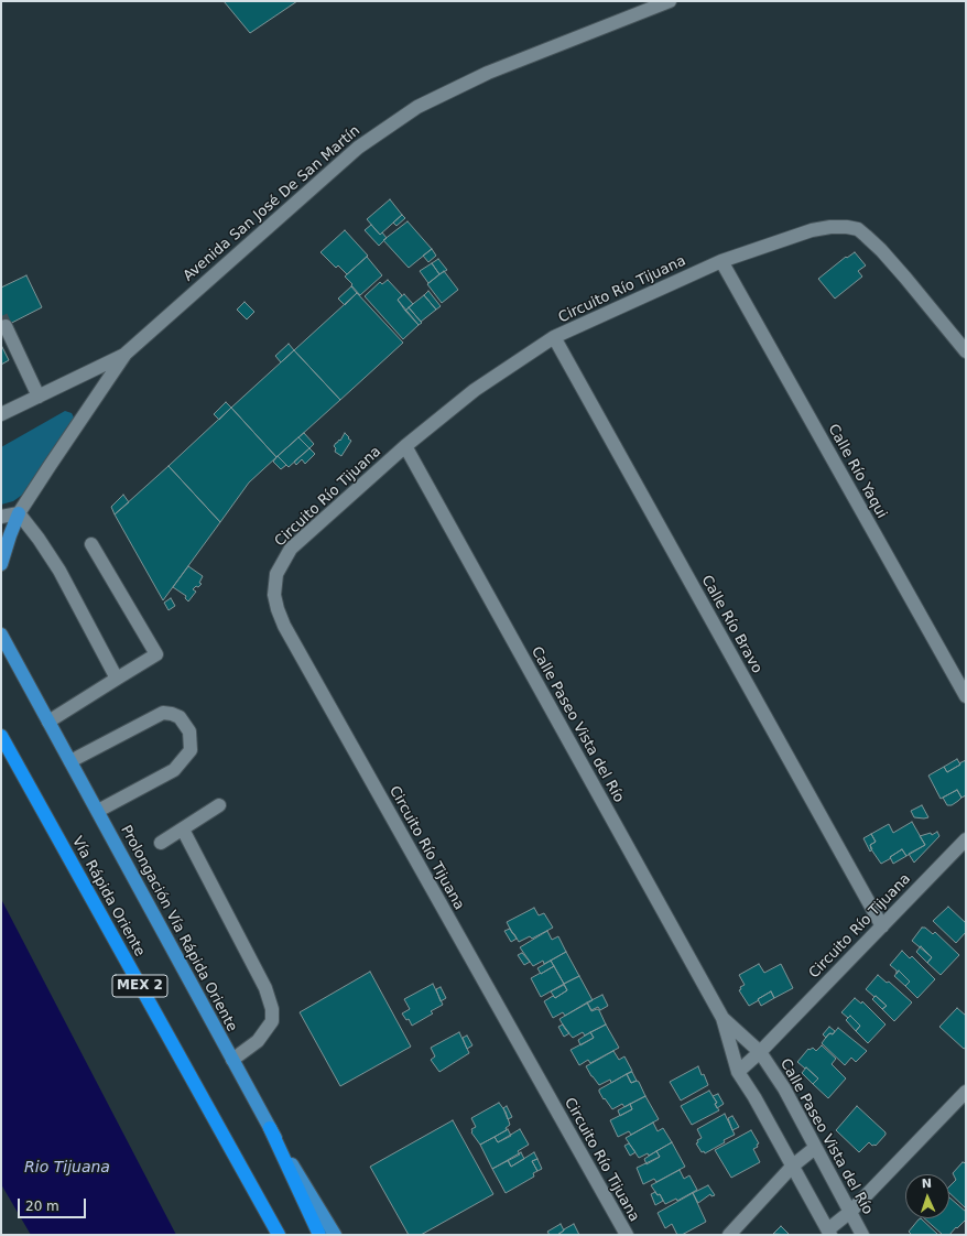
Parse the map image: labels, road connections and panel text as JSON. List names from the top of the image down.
{
  "streets": {
    "highway": ["Vía Rápida Oriente", "MEX 2"],
    "main road": ["Prolongación Vía Rápida Oriente"],
    "street": [
      "Avenida San José De San Martín",
      "Circuito Río Tijuana",
      "Calle Río Yaqui",
      "Calle Río Bravo",
      "Calle Paseo Vista del Río"
    ]
  },
  "crossings": [
    ["Circuito Río Tijuana", "Calle Río Yaqui"],
    ["Circuito Río Tijuana", "Calle Río Bravo"],
    ["Circuito Río Tijuana", "Calle Paseo Vista del Río"]
  ],
  "water": ["Rio Tijuana"],
  "scale_bar": "20 m",
  "north": "top"
}
